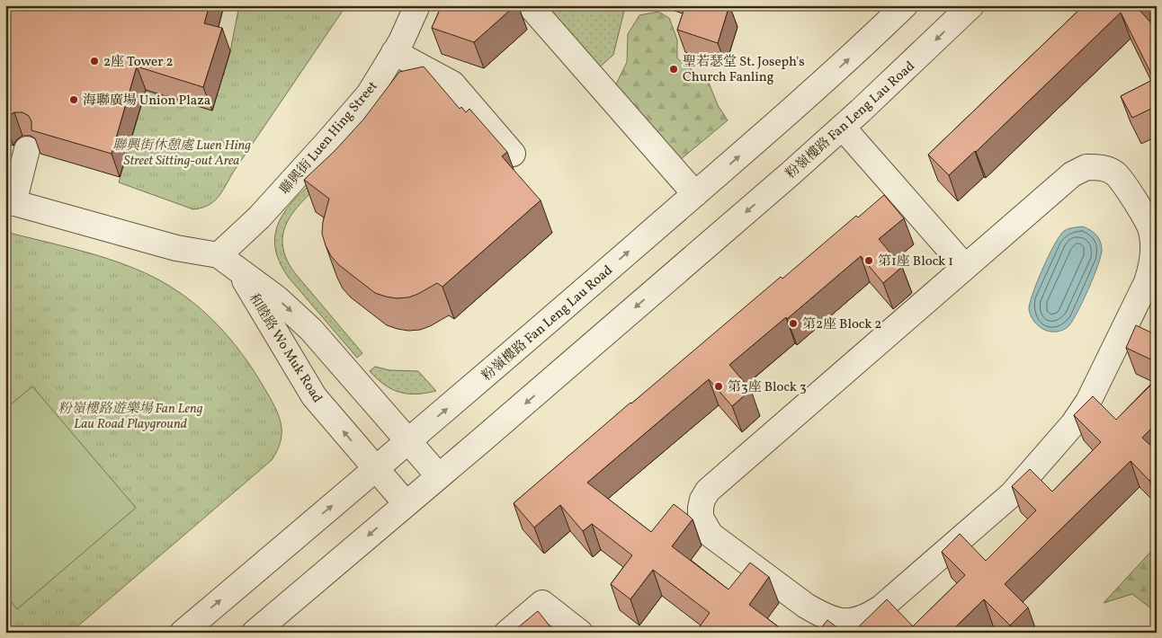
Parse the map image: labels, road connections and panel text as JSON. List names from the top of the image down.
{
  "streets": {
    "street": ["粉嶺樓路 Fan Leng Lau Road", "聯興街 Luen Hing Street", "和睦路 Wo Muk Road"]
  },
  "crossings": [
    ["粉嶺樓路 Fan Leng Lau Road", "和睦路 Wo Muk Road"],
    ["聯興街 Luen Hing Street", "和睦路 Wo Muk Road"]
  ],
  "parks": ["聯興街休憩處 Luen Hing Street Sitting-out Area", "粉嶺樓路遊樂場 Fan Leng Lau Road Playground"],
  "places": [
    "2座 Tower 2",
    "聖若瑟堂 St. Joseph's Church Fanling",
    "海聯廣場 Union Plaza",
    "第1座 Block 1",
    "第2座 Block 2",
    "第3座 Block 3"
  ]
}
